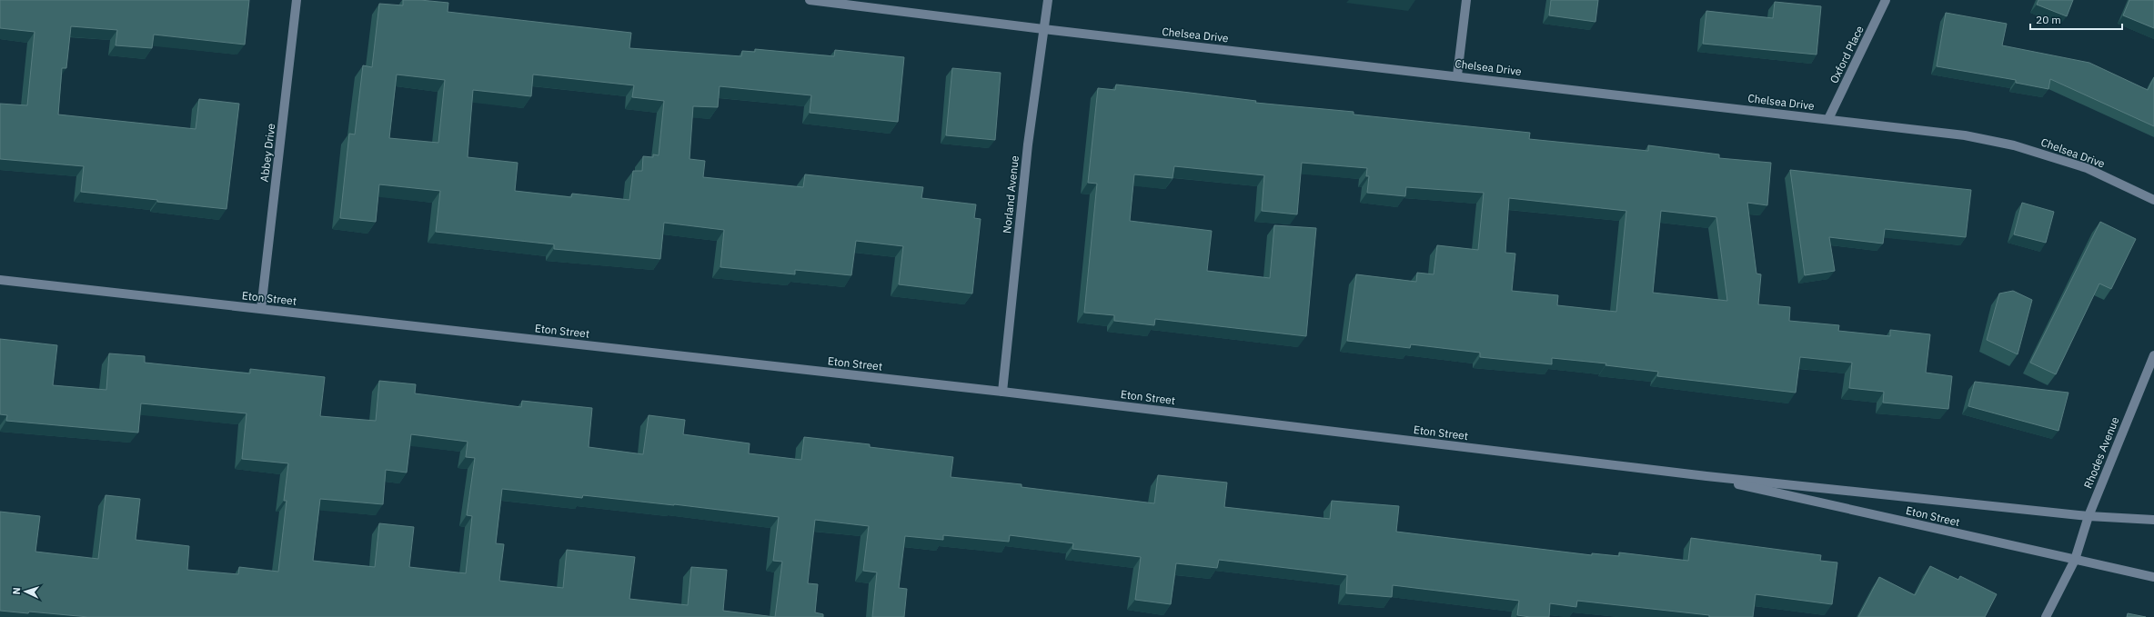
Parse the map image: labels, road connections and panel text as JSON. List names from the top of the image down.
{
  "streets": {
    "street": [
      "Chelsea Drive",
      "Oxford Place",
      "Abbey Drive",
      "Norland Avenue",
      "Eton Street",
      "Rhodes Avenue"
    ]
  },
  "crossings": [
    ["Chelsea Drive", "Oxford Place"],
    ["Chelsea Drive", "Norland Avenue"],
    ["Abbey Drive", "Eton Street"],
    ["Norland Avenue", "Eton Street"],
    ["Eton Street", "Rhodes Avenue"]
  ],
  "scale_bar": "20 m",
  "north": "left"
}
